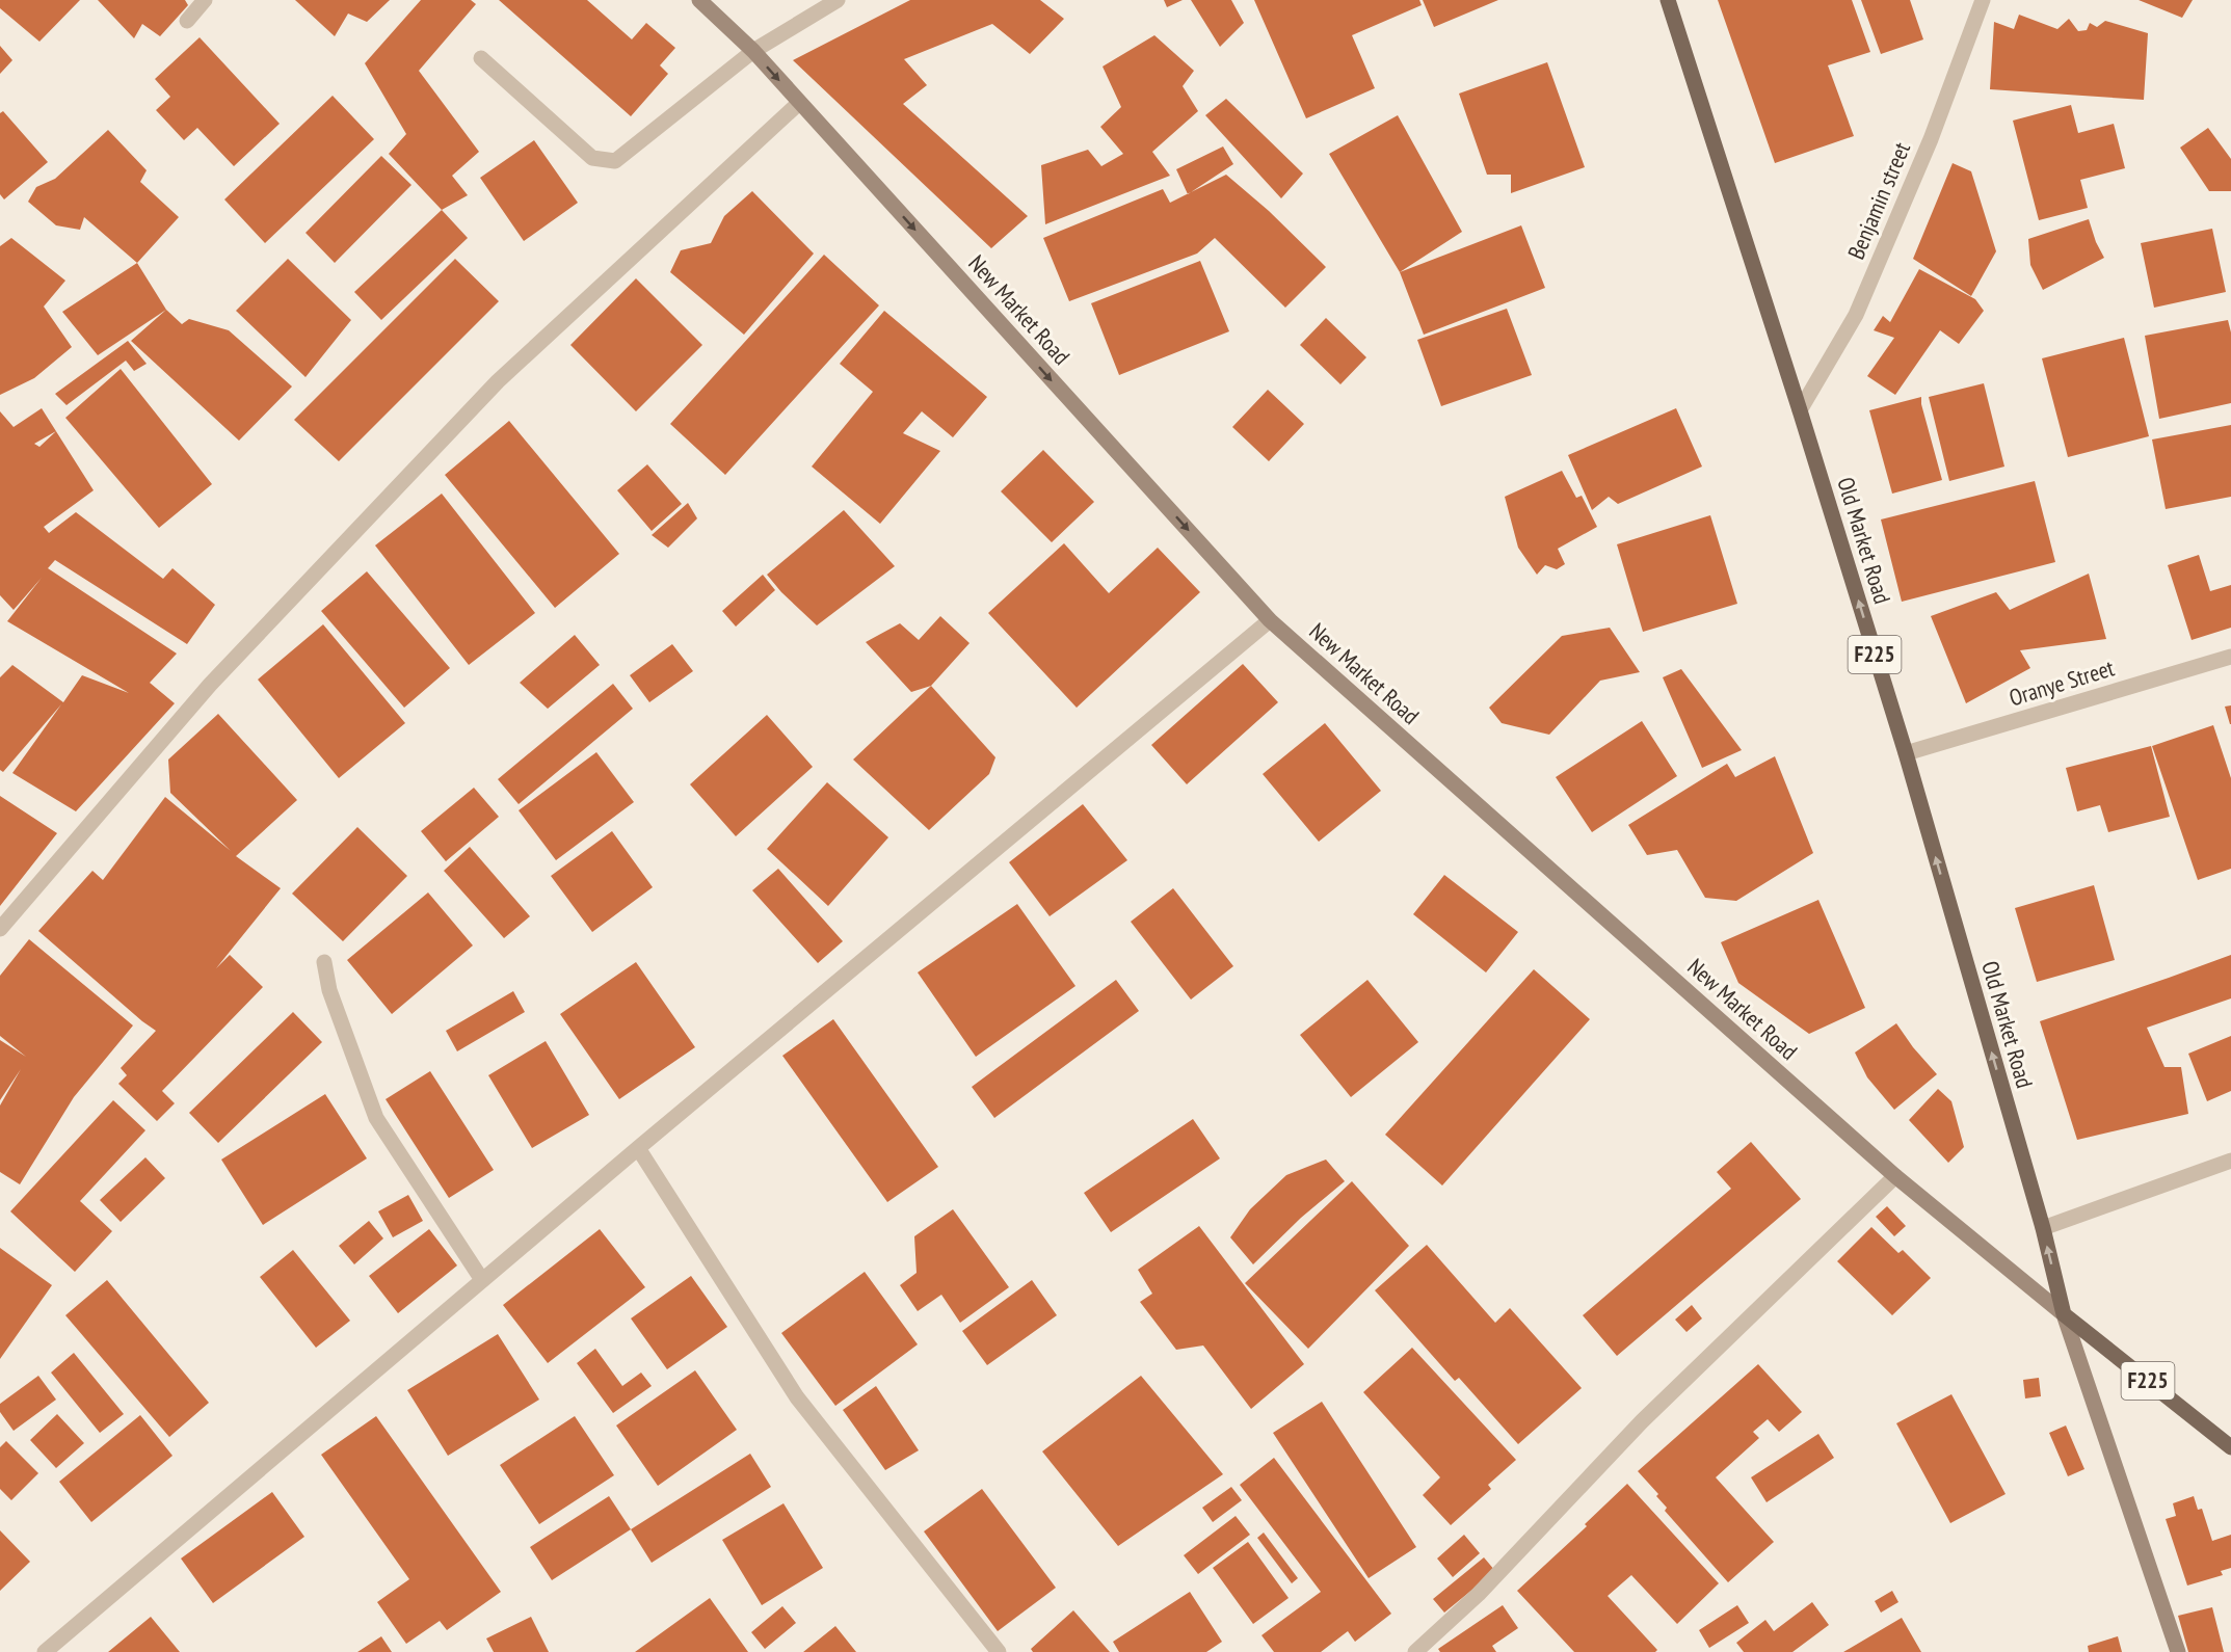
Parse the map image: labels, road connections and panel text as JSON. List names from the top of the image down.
{
  "streets": {
    "main road": ["Old Market Road", "F225"],
    "street": ["Benjamin street", "New Market Road", "Oranye Street"]
  },
  "crossings": [
    ["Benjamin street", "Old Market Road"],
    ["New Market Road", "Old Market Road"],
    ["New Market Road", "F225"],
    ["Old Market Road", "F225"],
    ["Old Market Road", "Oranye Street"]
  ],
  "one_way": ["New Market Road", "Old Market Road"]
}
